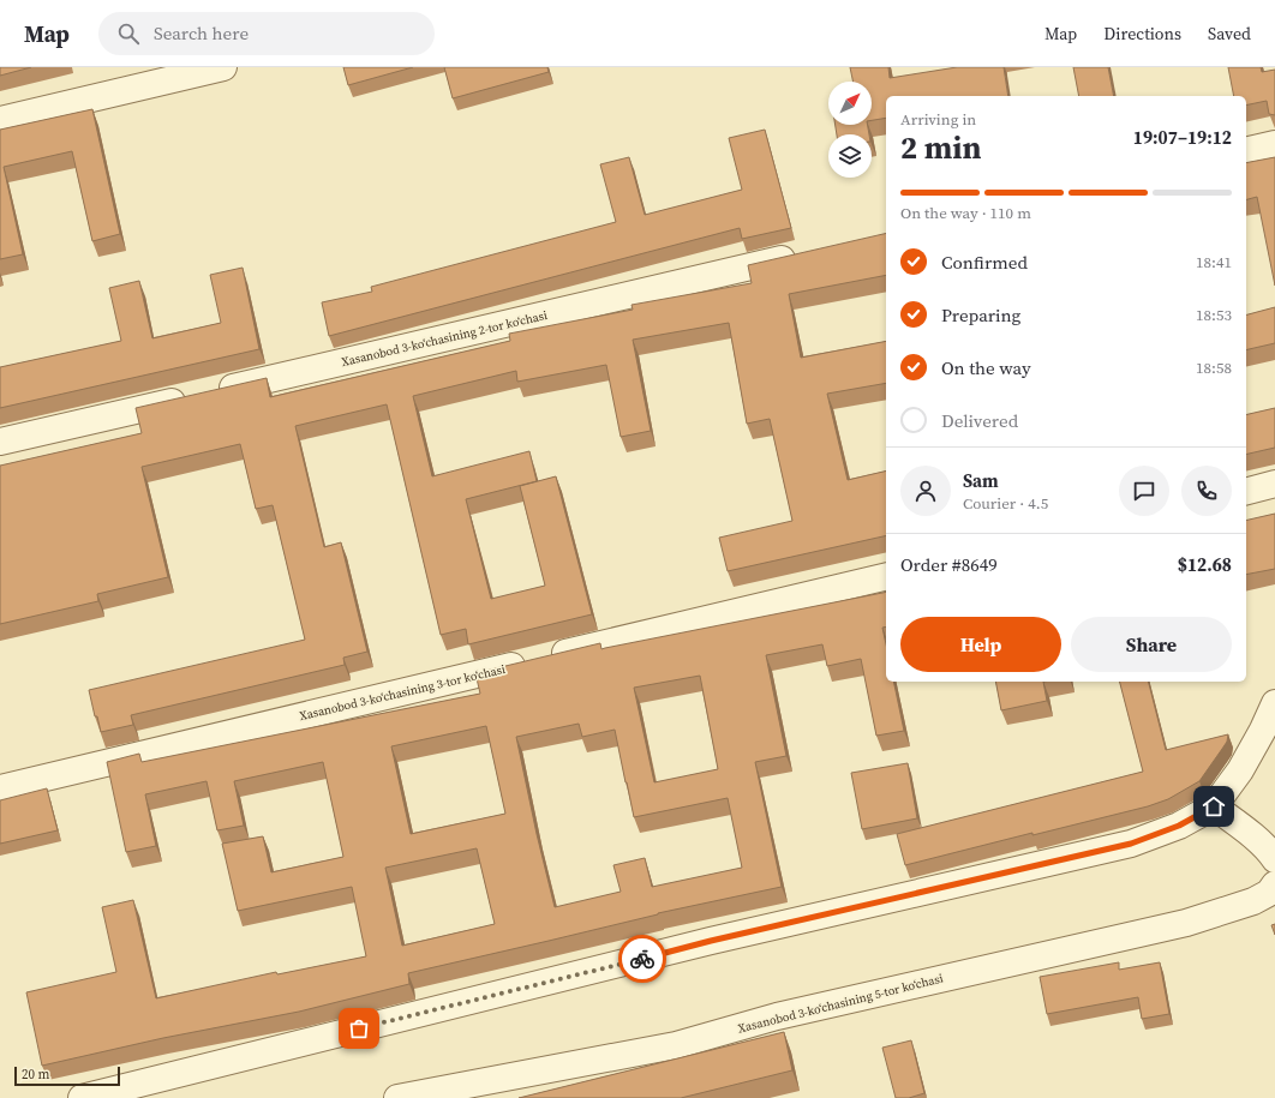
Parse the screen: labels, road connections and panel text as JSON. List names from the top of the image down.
{
  "streets": {
    "street": ["Xasanobod 3-koʻchasining 2-tor koʻchasi", "Xasanobod 3-koʻchasining 3-tor koʻchasi", "Xasanobod 3-koʻchasining 5-tor koʻchasi"]
  },
  "scale_bar": "20 m",
  "north": "top right",
  "page": {
    "header": "Map",
    "search": "Search here",
    "nav": ["Map", "Directions", "Saved"],
    "heading": ["2 min", "Arriving in", "19:07–19:12"],
    "panel": [
      "Sam",
      "Courier · 4.5",
      "Order #8649",
      "$12.68"
    ],
    "bar": "On the way · 110 m",
    "list": [
      ["Confirmed", "18:41"],
      ["Preparing", "18:53"],
      ["On the way", "18:58"],
      "Delivered"
    ],
    "buttons": ["Help", "Share"],
    "scale": "20 m"
  }
}
